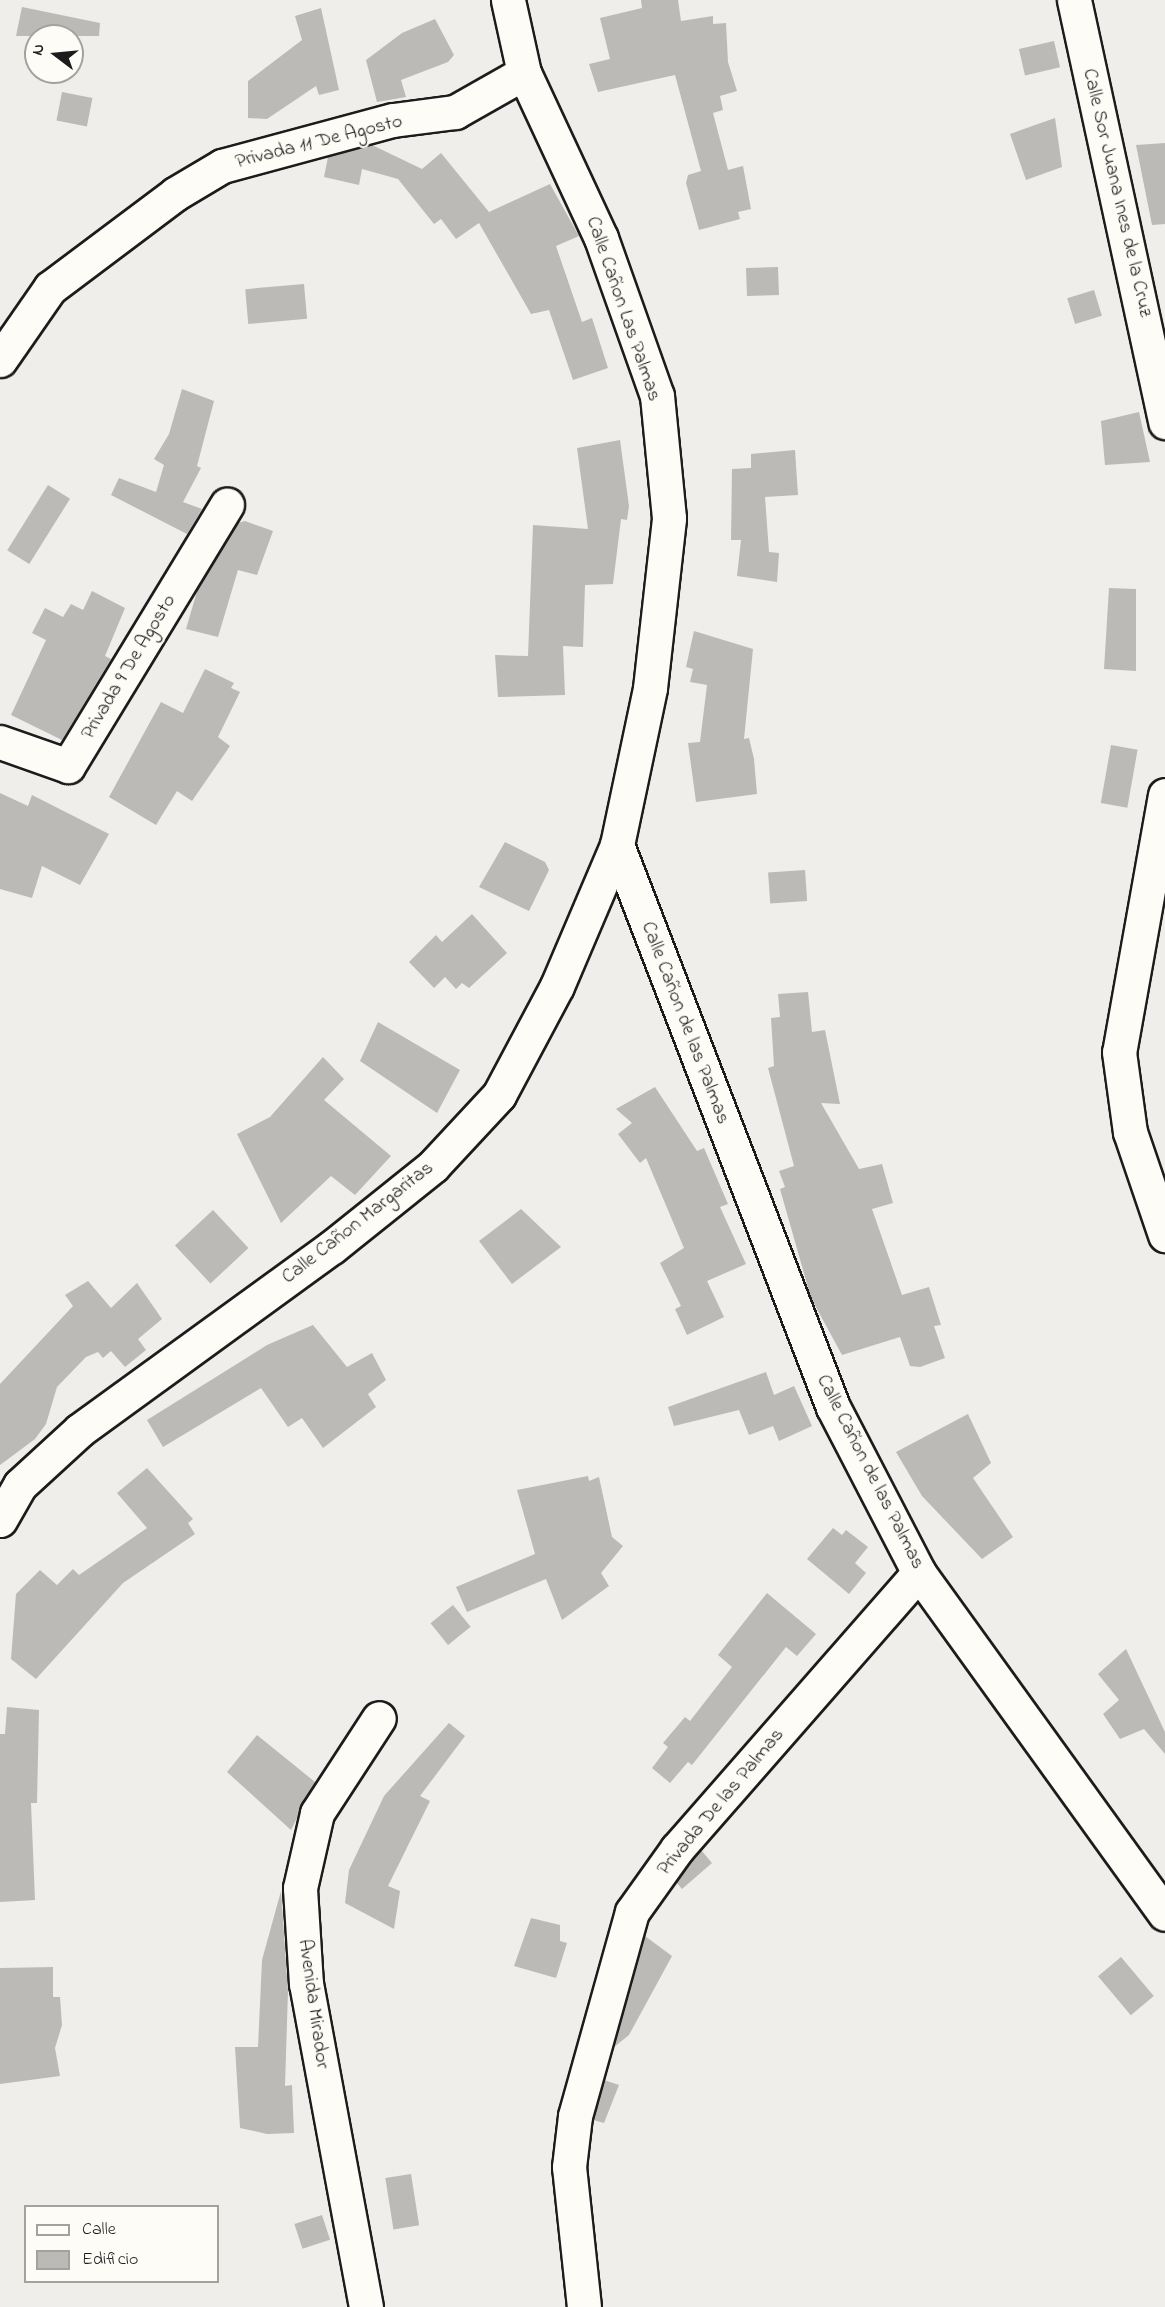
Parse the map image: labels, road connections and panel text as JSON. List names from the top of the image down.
{
  "streets": {
    "street": [
      "Privada 11 De Agosto",
      "Calle Sor Juana Ines de la Cruz",
      "Calle Cañon Las Palmas",
      "Privada 9 De Agosto",
      "Calle Cañon de las Palmas",
      "Calle Cañon Margaritas",
      "Privada De las Palmas",
      "Avenida Mirador"
    ]
  },
  "crossings": [
    ["Privada 11 De Agosto", "Calle Cañon Las Palmas"],
    ["Calle Cañon Las Palmas", "Calle Cañon de las Palmas"],
    ["Calle Cañon Las Palmas", "Calle Cañon Margaritas"],
    ["Calle Cañon de las Palmas", "Calle Cañon Margaritas"],
    ["Calle Cañon de las Palmas", "Privada De las Palmas"]
  ],
  "legend": ["Calle", "Edificio"],
  "north": "left"
}
